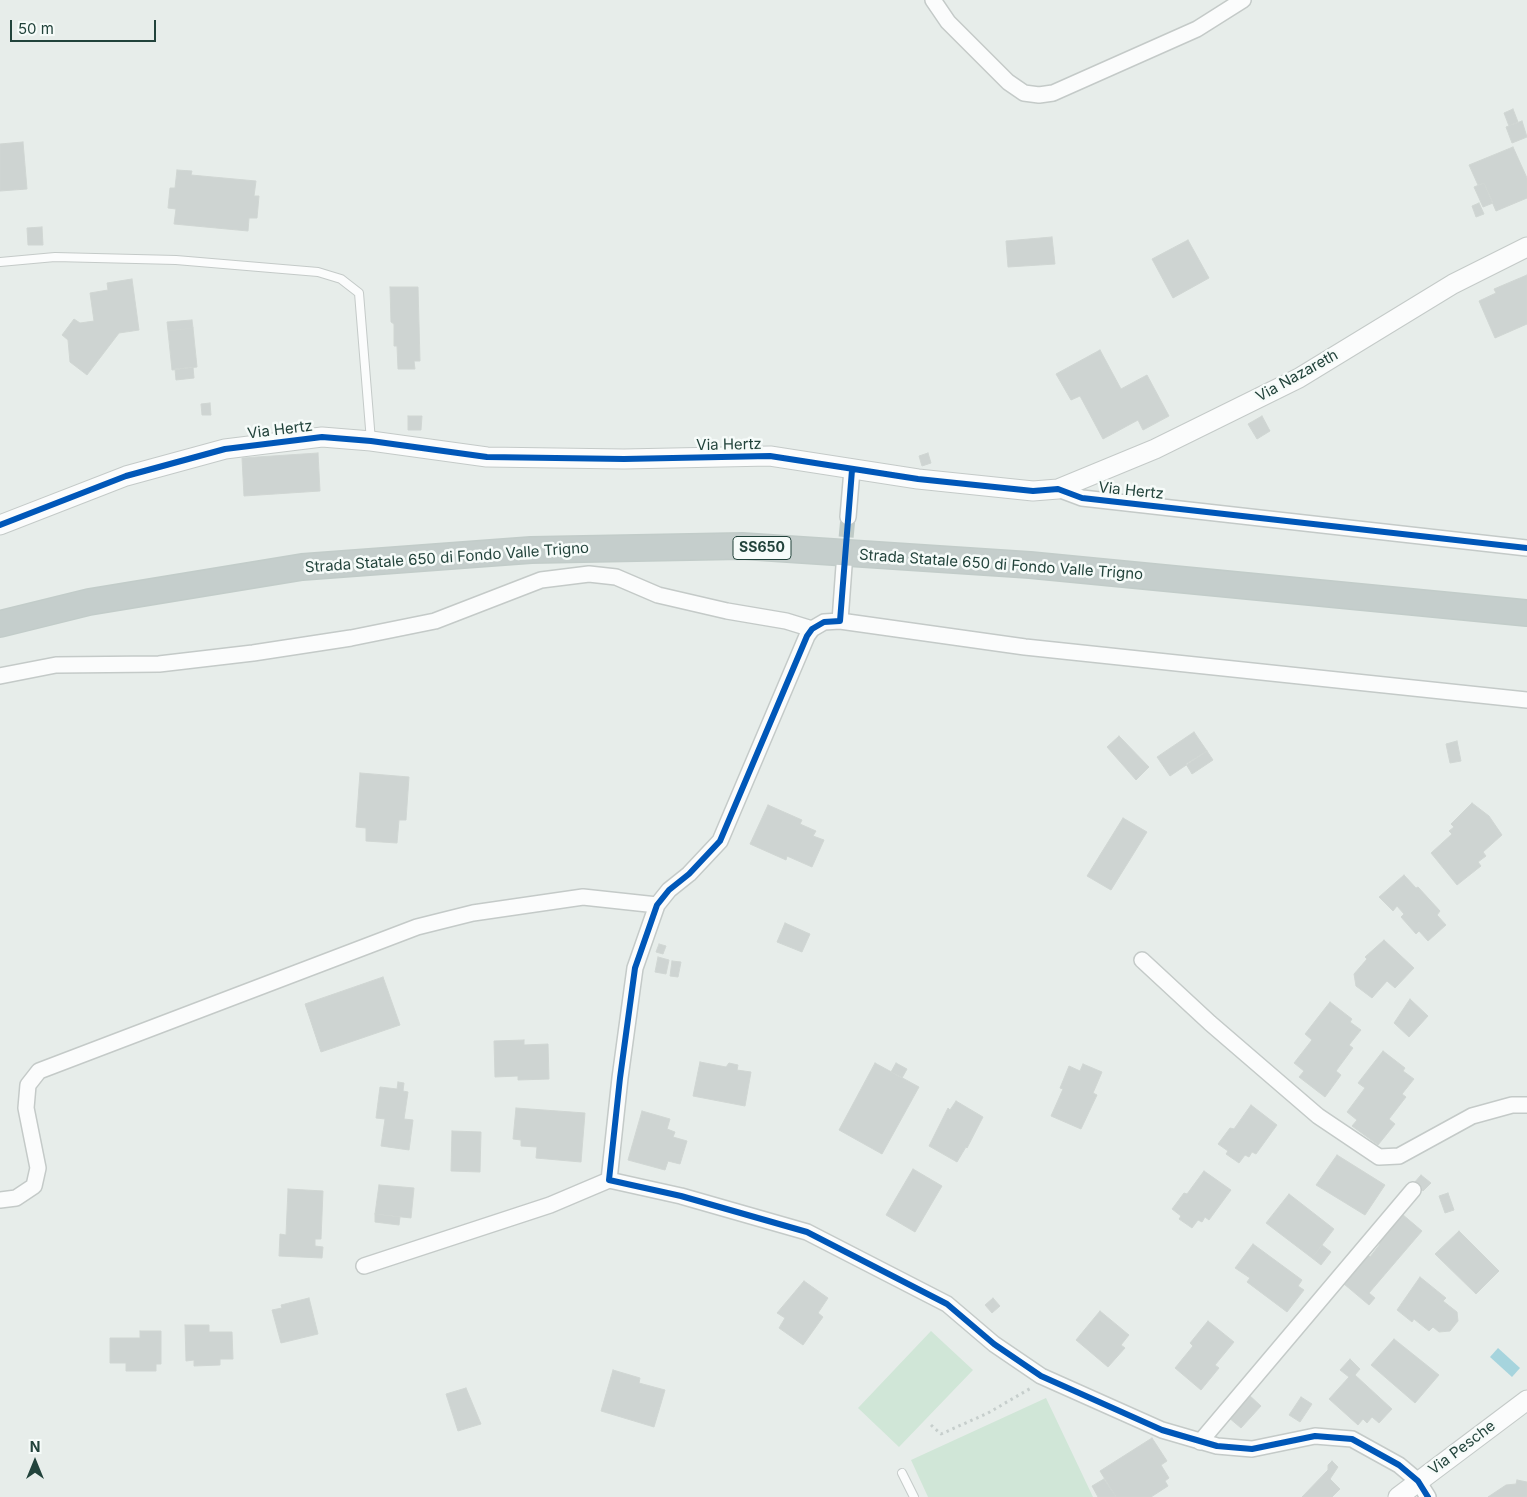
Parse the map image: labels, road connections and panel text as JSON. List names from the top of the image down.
{
  "streets": {
    "highway": ["SS650", "Strada Statale 650 di Fondo Valle Trigno"],
    "street": ["Via Nazareth", "Via Hertz", "Via Pesche"]
  },
  "crossings": [
    ["Via Nazareth", "Via Hertz"]
  ],
  "scale_bar": "50 m",
  "north": "top"
}
